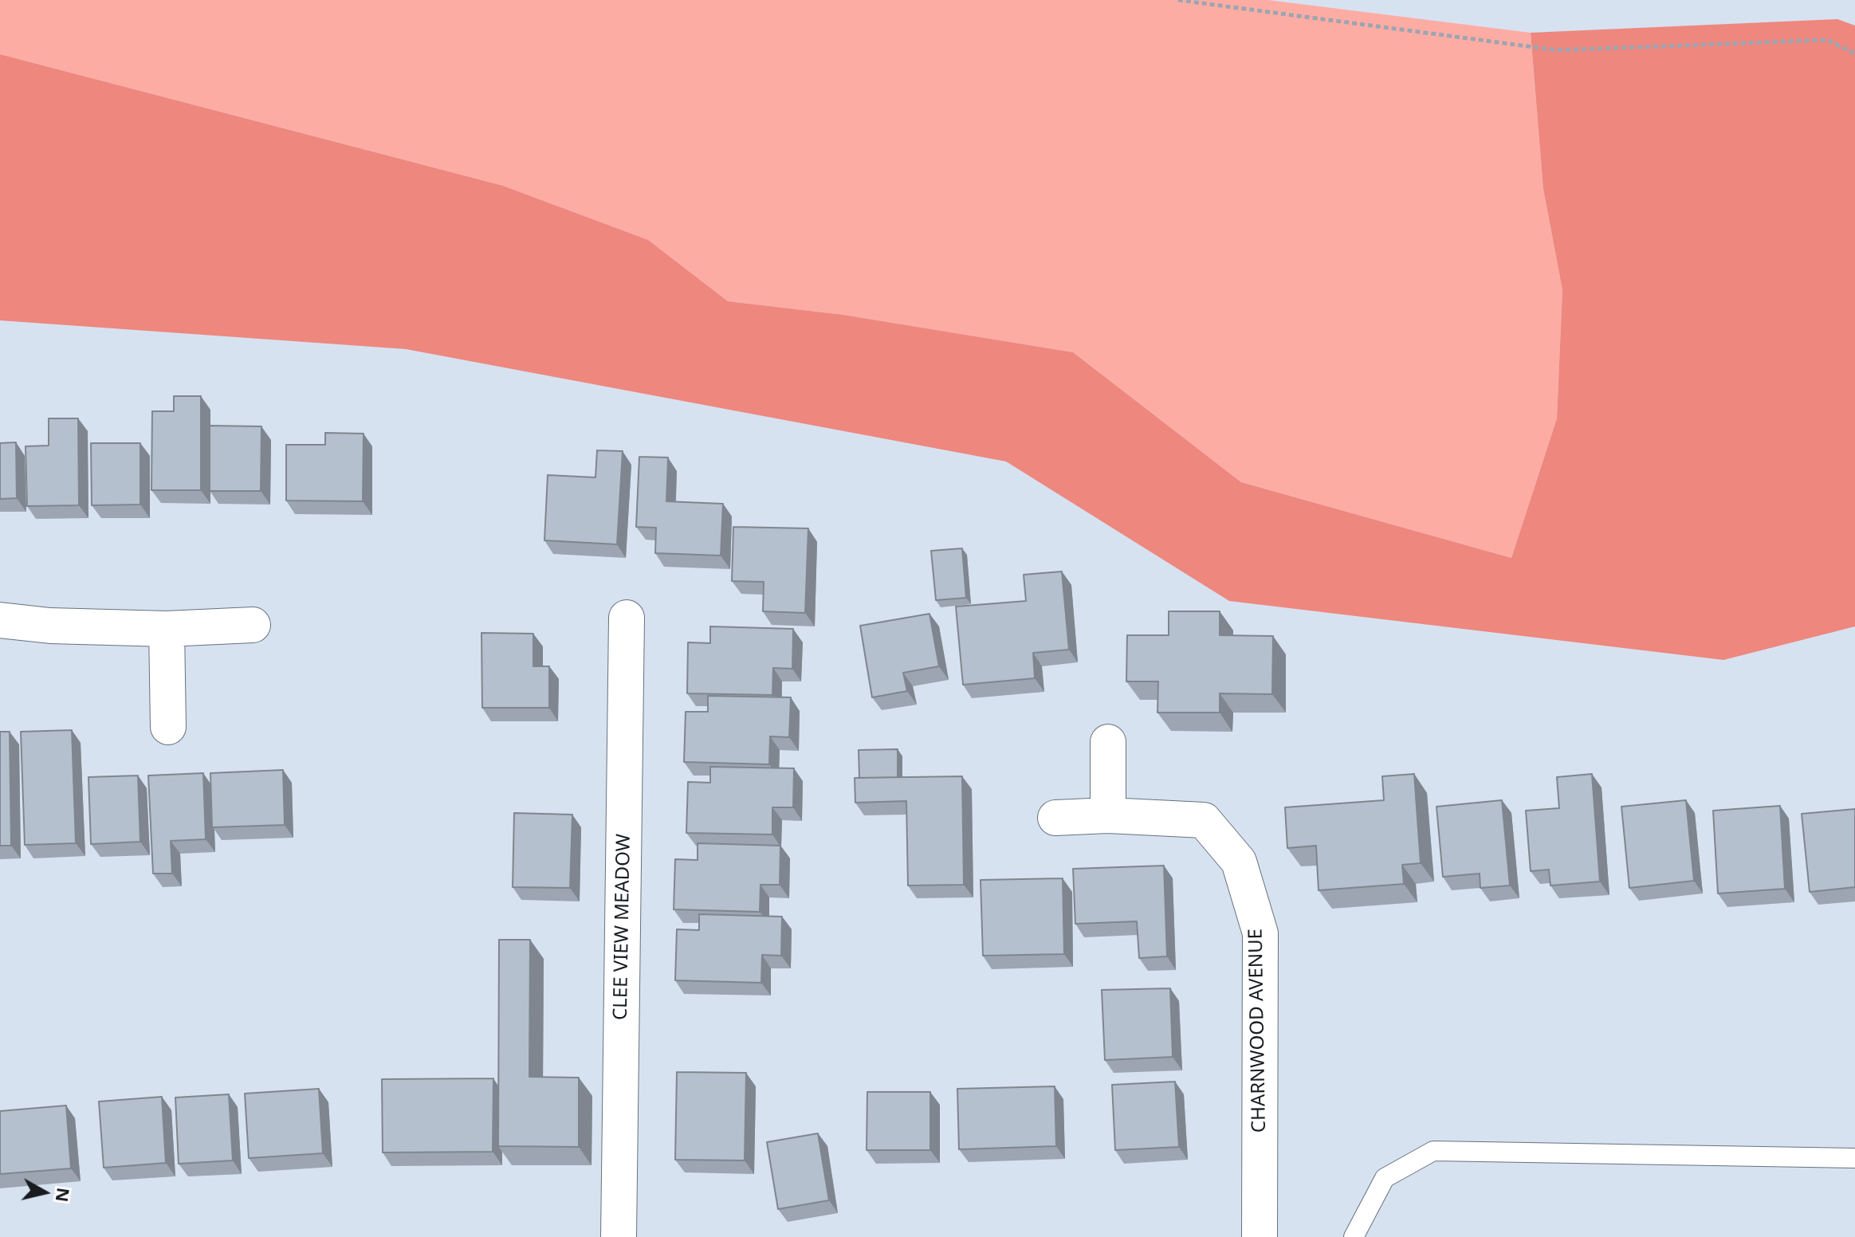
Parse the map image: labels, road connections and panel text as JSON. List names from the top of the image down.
{
  "streets": {
    "street": ["CLEE VIEW MEADOW", "CHARNWOOD AVENUE"]
  },
  "north": "right"
}
